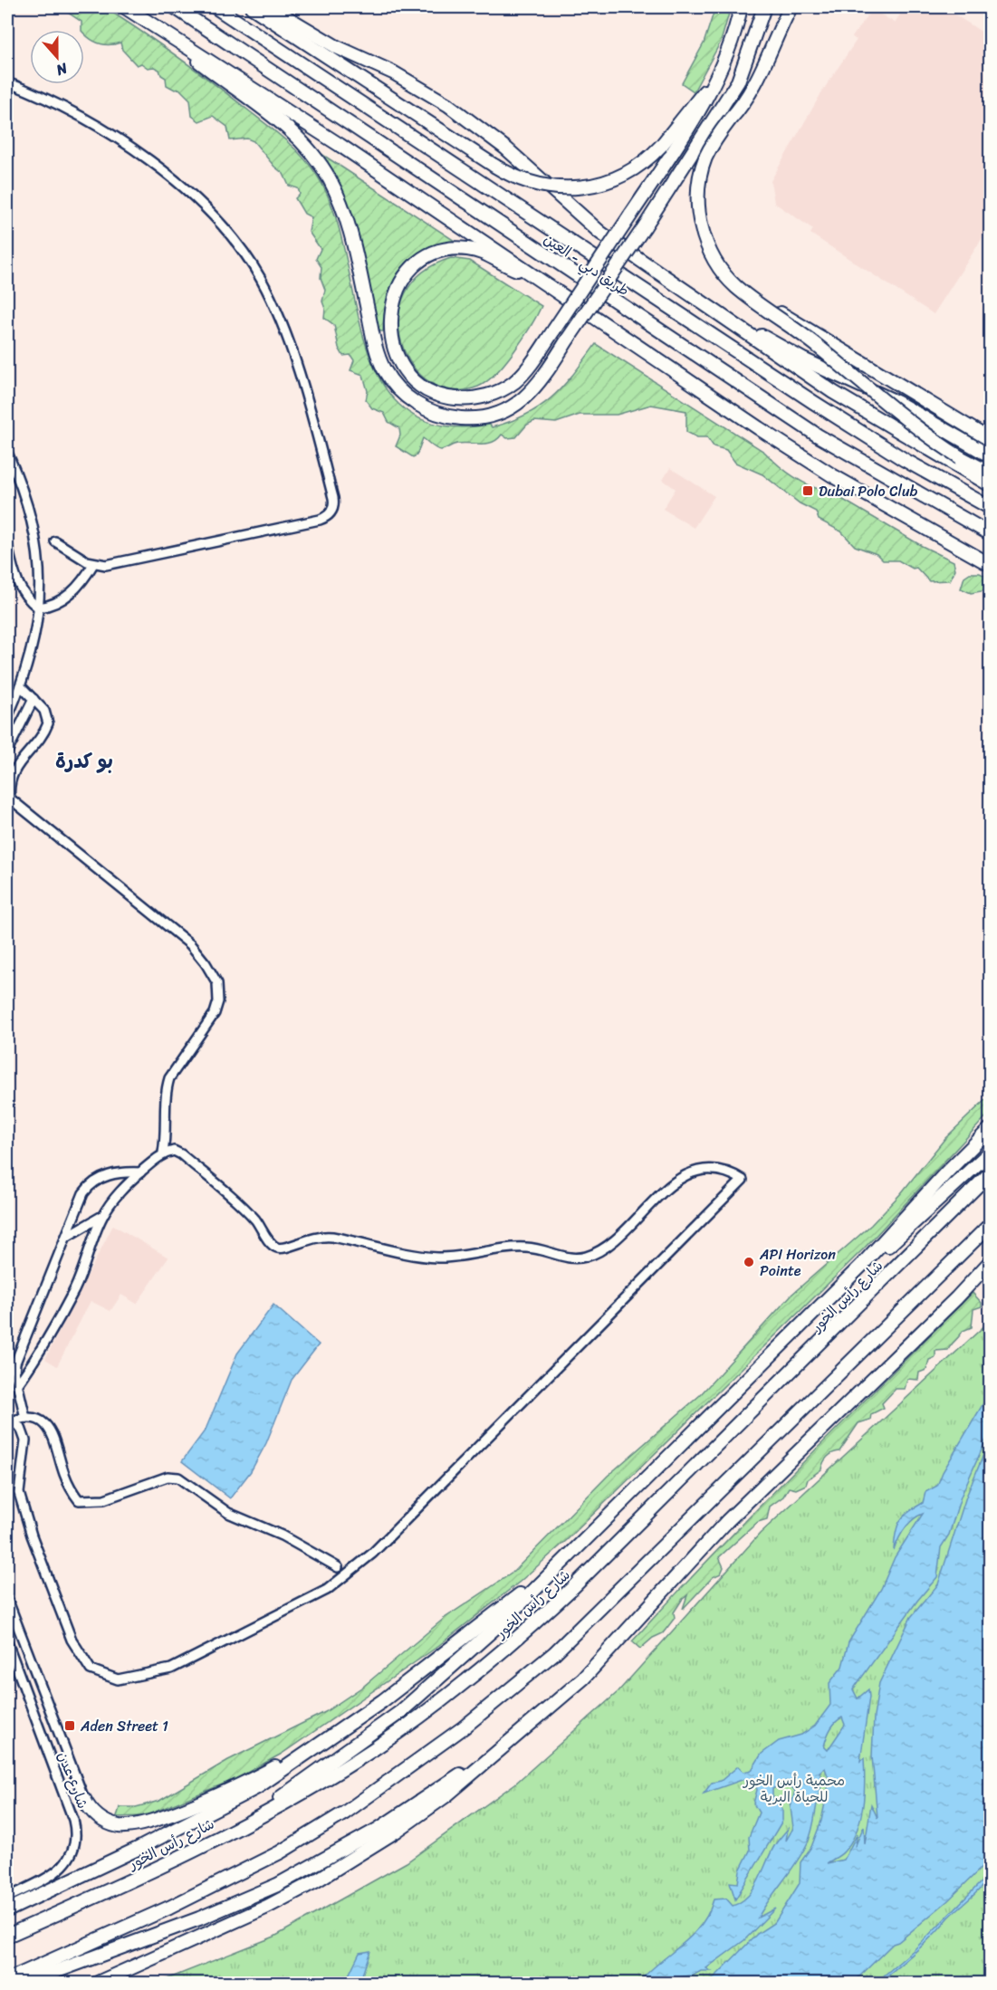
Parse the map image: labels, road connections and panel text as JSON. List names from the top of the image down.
{
  "streets": {
    "highway": ["طريق دبي - العين", "شارع رأس الخور"],
    "street": ["شارع عدن"]
  },
  "districts": ["بو كدرة"],
  "parks": ["محمية رأس الخور للحياة البرية"],
  "places": {
    "transit": ["Dubai Polo Club", "Aden Street 1"],
    "other": ["API Horizon Pointe"]
  },
  "north": "bottom"
}
